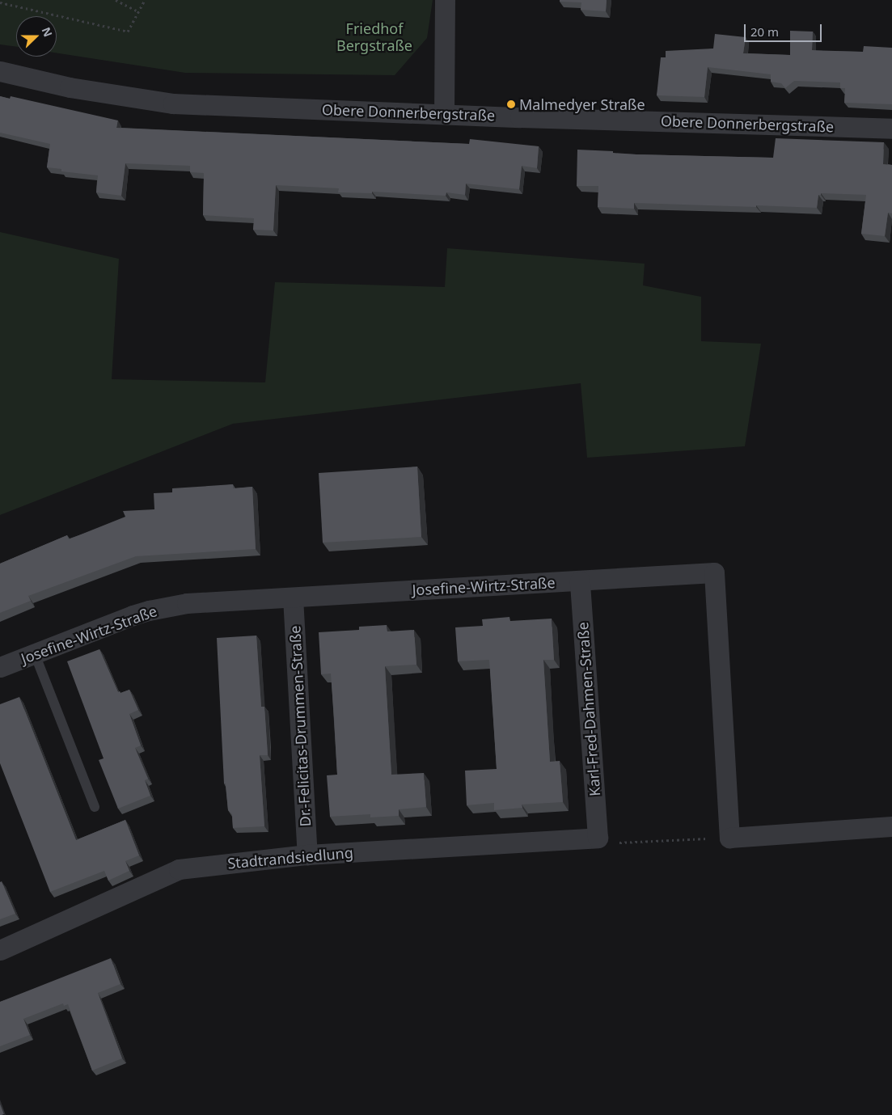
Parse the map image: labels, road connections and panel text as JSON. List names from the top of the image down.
{
  "streets": {
    "street": [
      "Obere Donnerbergstraße",
      "Josefine-Wirtz-Straße",
      "Karl-Fred-Dahmen-Straße",
      "Dr.-Felicitas-Drummen-Straße",
      "Stadtrandsiedlung"
    ]
  },
  "crossings": [
    ["Josefine-Wirtz-Straße", "Karl-Fred-Dahmen-Straße"],
    ["Josefine-Wirtz-Straße", "Dr.-Felicitas-Drummen-Straße"],
    ["Karl-Fred-Dahmen-Straße", "Stadtrandsiedlung"],
    ["Dr.-Felicitas-Drummen-Straße", "Stadtrandsiedlung"]
  ],
  "parks": ["Friedhof Bergstraße"],
  "places": ["Malmedyer Straße"],
  "scale_bar": "20 m",
  "north": "right"
}
